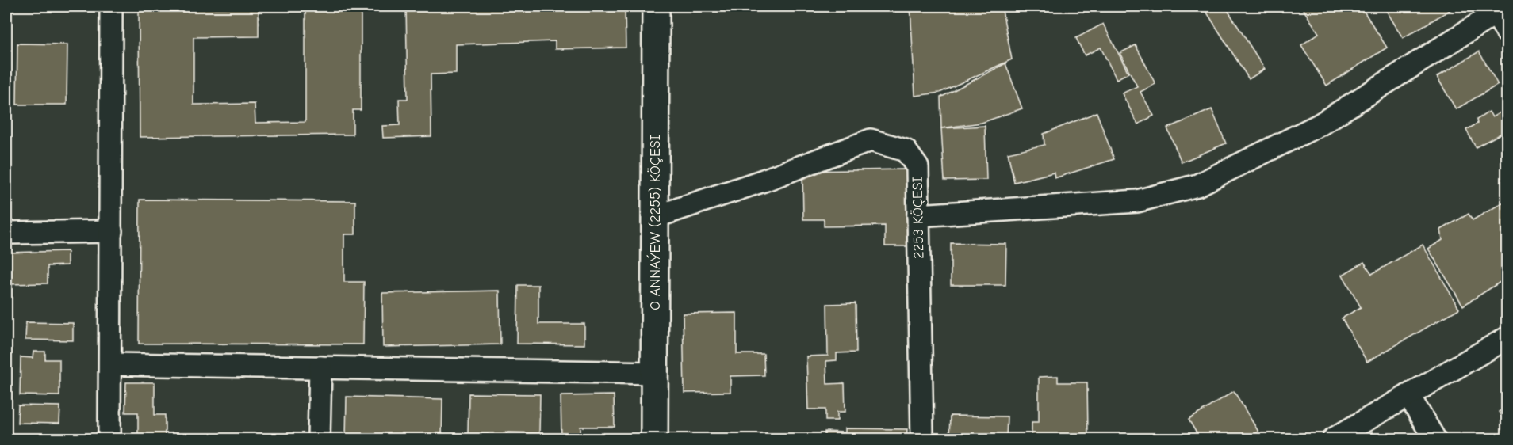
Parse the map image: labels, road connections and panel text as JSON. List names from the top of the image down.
{
  "streets": {
    "main road": ["O ANNAÝEW (2255) KÖÇESI"],
    "street": ["2253 KÖÇESI"]
  },
  "crossings": [
    ["2253 KÖÇESI", "O ANNAÝEW (2255) KÖÇESI"]
  ]
}
